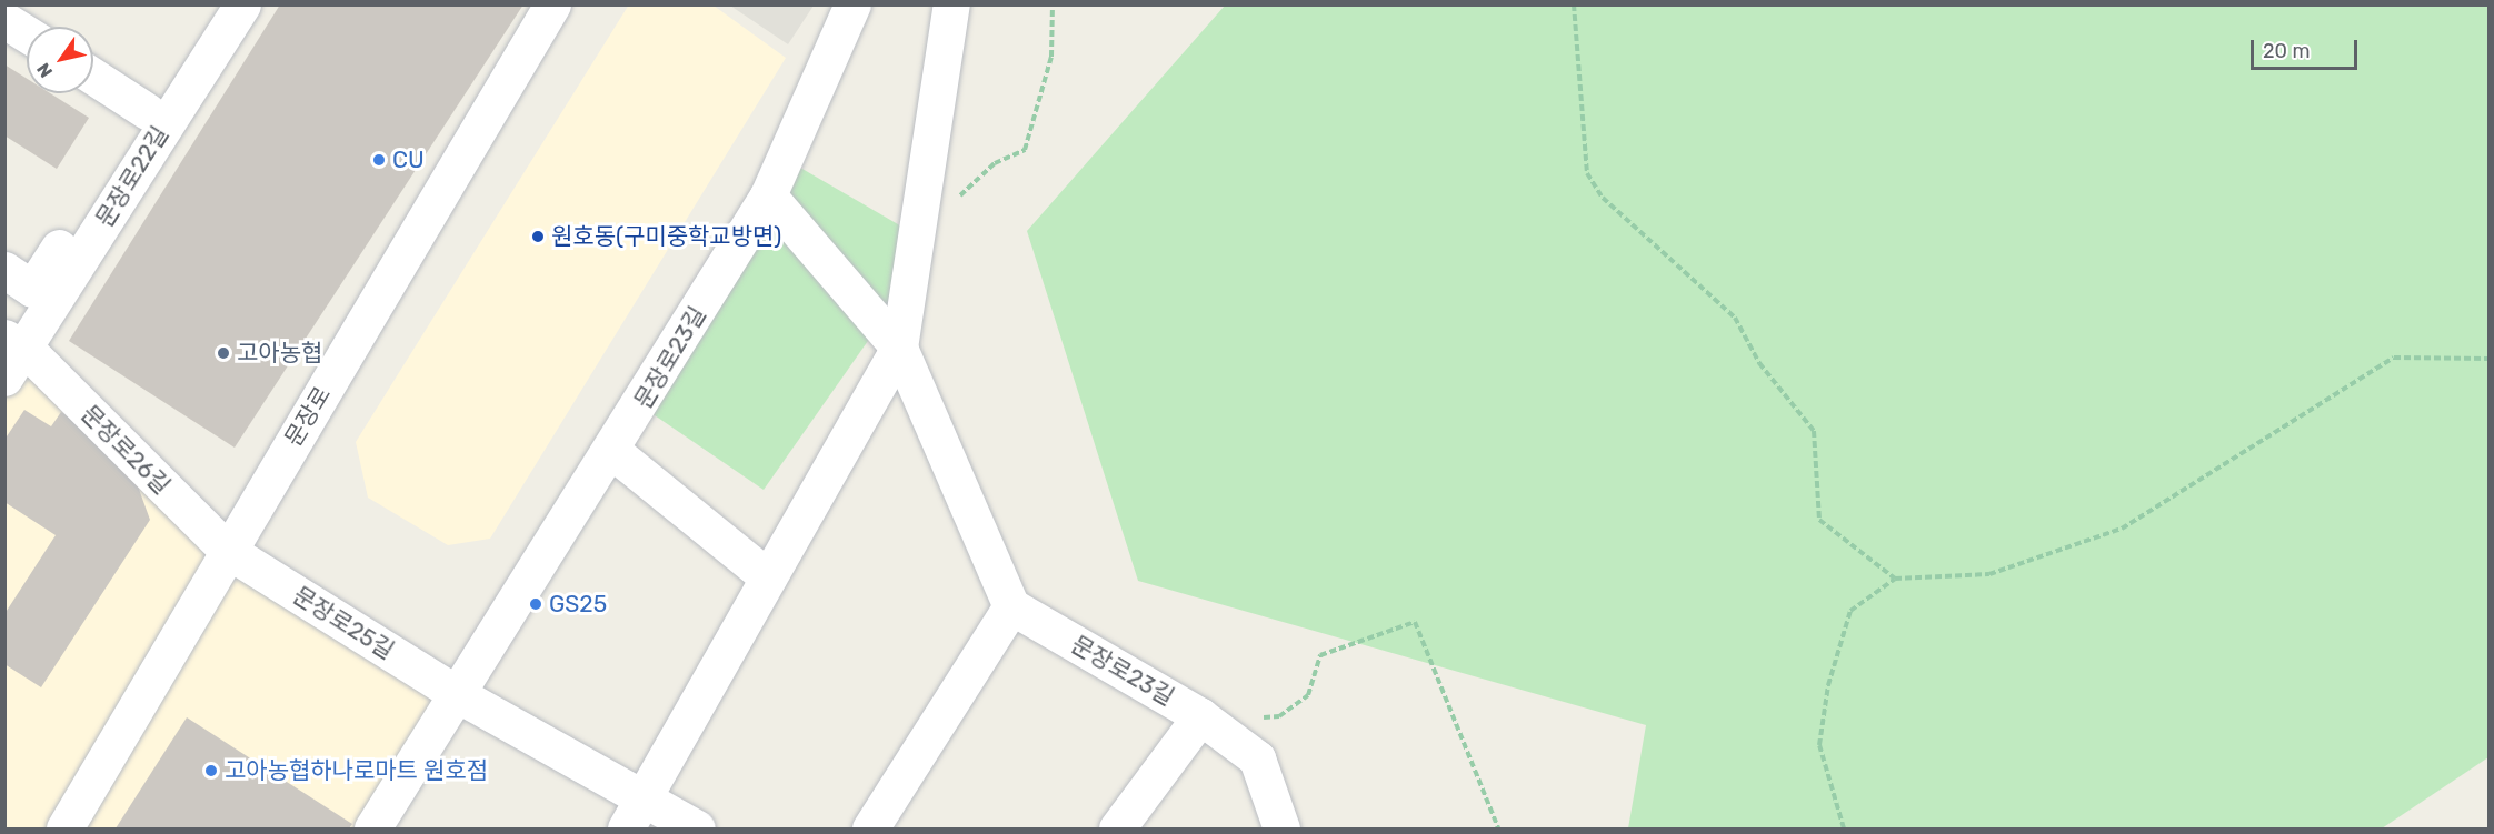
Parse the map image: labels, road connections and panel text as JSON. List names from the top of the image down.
{
  "streets": {
    "street": [
      "문장로22길",
      "문장로23길",
      "문장로",
      "문장로26길",
      "문장로25길"
    ]
  },
  "crossings": [
    ["문장로22길", "문장로26길"],
    ["문장로23길", "문장로25길"],
    ["문장로", "문장로26길"],
    ["문장로", "문장로25길"],
    ["문장로26길", "문장로25길"]
  ],
  "places": [
    "CU",
    "원호동(구미중학교방면)",
    "고아농협",
    "GS25",
    "고아농협하나로마트 원호점"
  ],
  "scale_bar": "20 m",
  "north": "bottom left"
}
